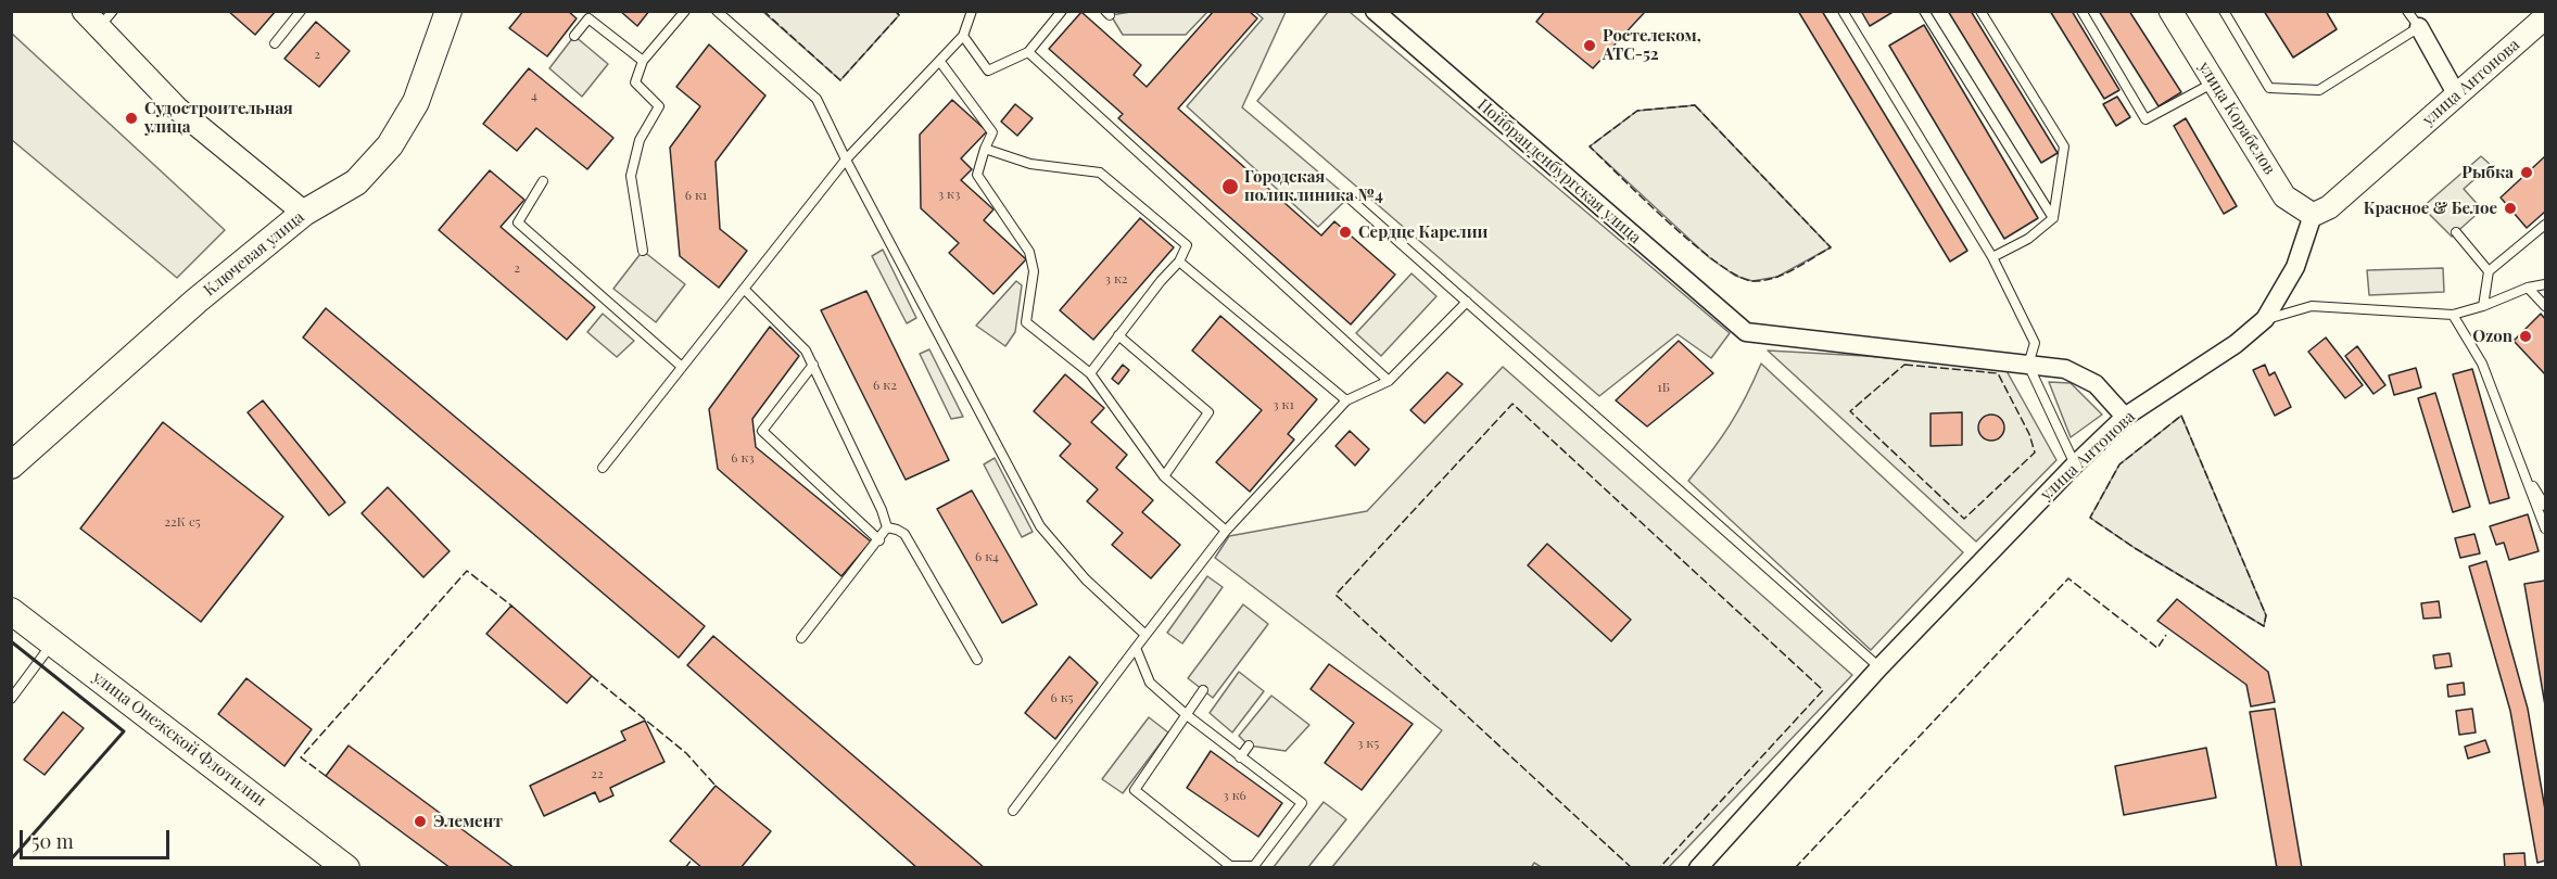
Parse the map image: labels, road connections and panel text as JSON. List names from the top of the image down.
{
  "streets": {
    "main road": ["Ключевая улица", "улица Онежской Флотилии"],
    "street": ["улица Антонова", "улица Корабелов", "Нойбранденбургская улица"]
  },
  "crossings": [
    ["улица Антонова", "улица Корабелов"]
  ],
  "places": [
    "Ростелеком, АТС-52",
    "Судостроительная улица",
    "Рыбка",
    "Городская поликлиника №4",
    "Красное & Белое",
    "Сердце Карелии",
    "Ozon",
    "Элемент"
  ],
  "house_numbers": [
    "2",
    "4",
    "3 к3",
    "6 к1",
    "2",
    "3 к2",
    "6 к2",
    "1Б",
    "3 к1",
    "6 к3",
    "22К с5",
    "6 к4",
    "6 к5",
    "3 к5",
    "22",
    "3 к6"
  ],
  "scale_bar": "50 m"
}
